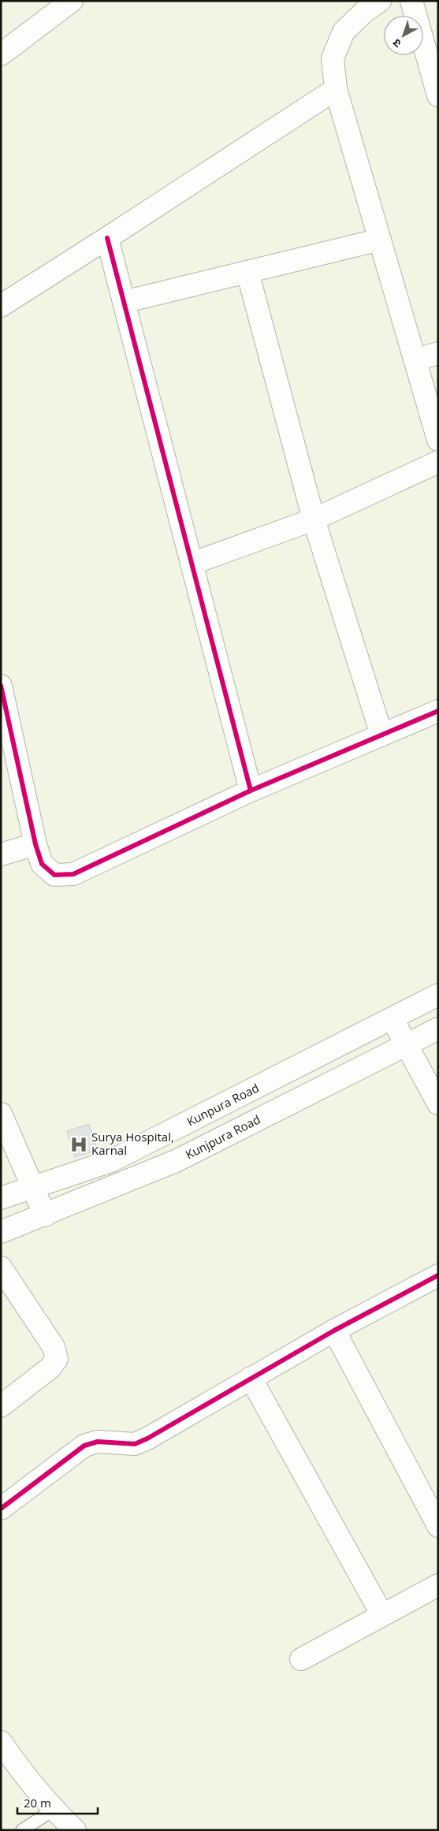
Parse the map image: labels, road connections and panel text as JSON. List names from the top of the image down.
{
  "streets": {
    "street": ["Kunpura Road", "Kunjpura Road"]
  },
  "places": {
    "hospital": ["Surya Hospital, Karnal"]
  },
  "scale_bar": "20 m",
  "north": "bottom left"
}
